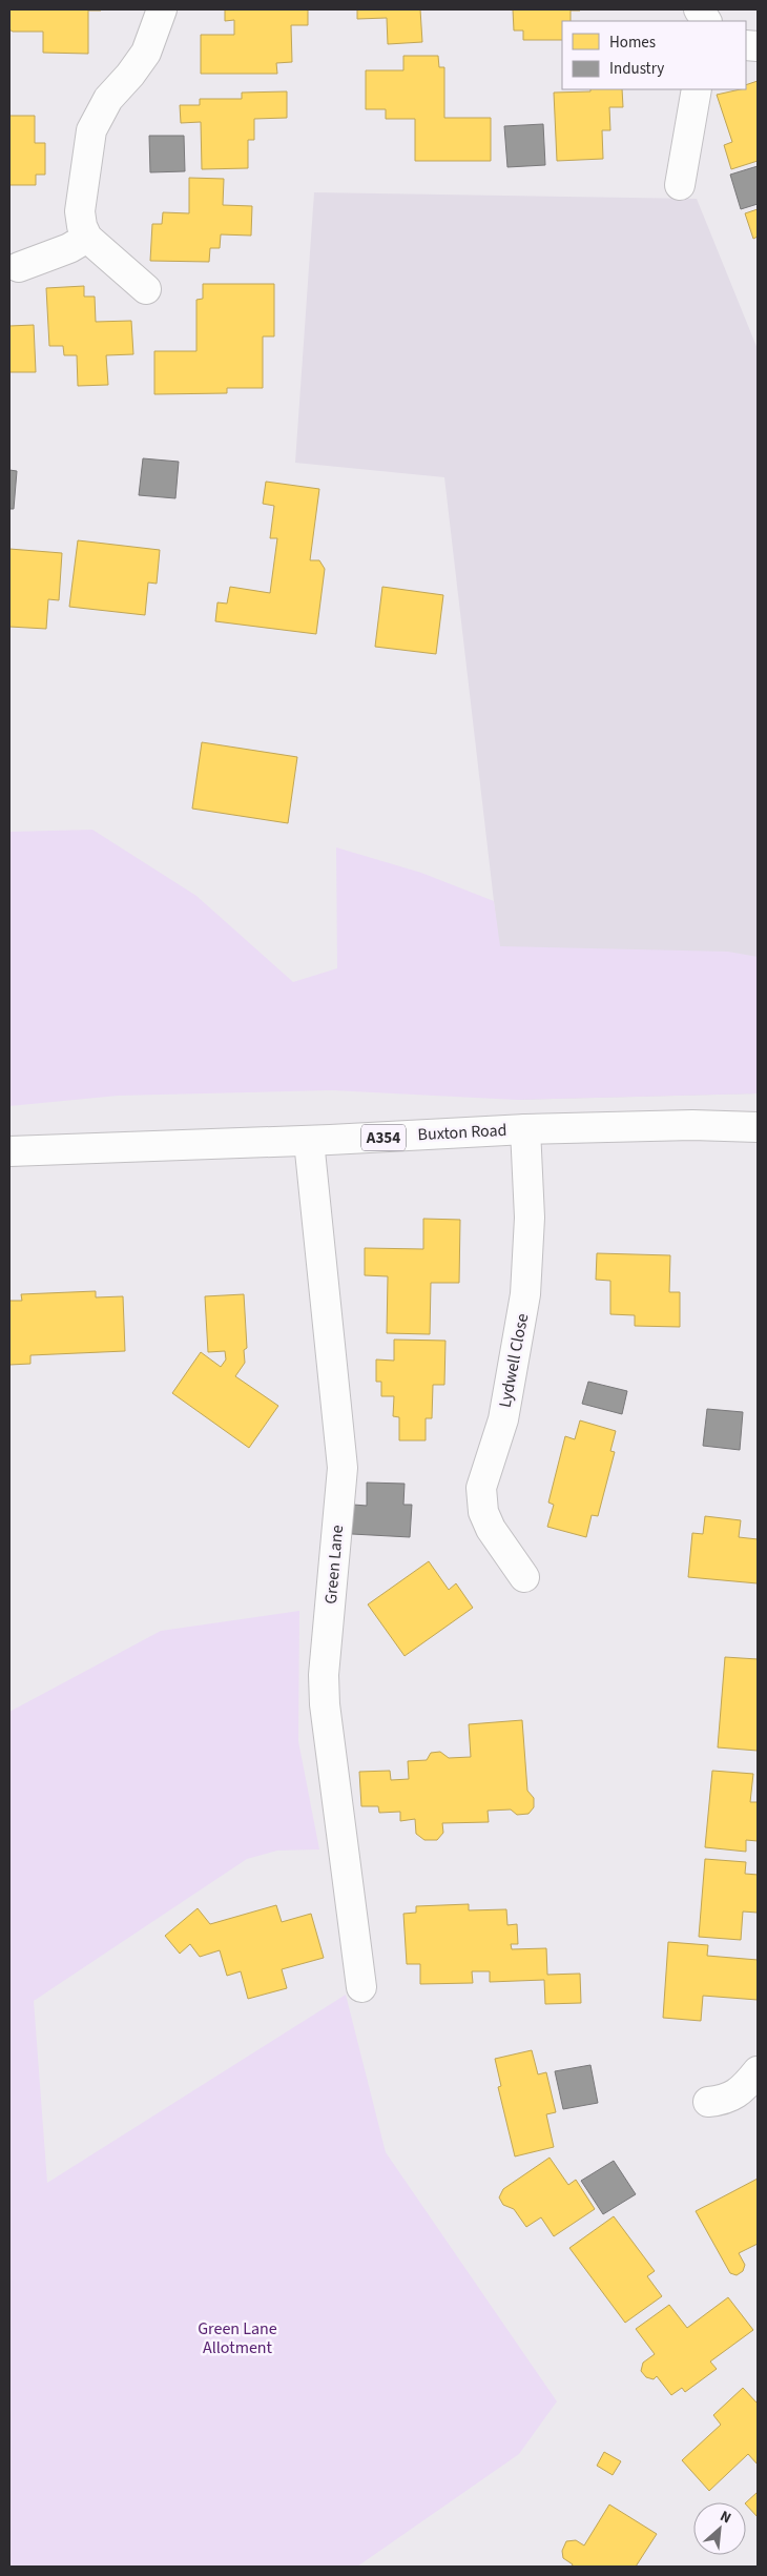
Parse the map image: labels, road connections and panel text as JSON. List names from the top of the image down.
{
  "streets": {
    "main road": [
      "Buxton Road",
      "A354",
      "Lydwell Close",
      "Green Lane"
    ]
  },
  "crossings": [
    ["Buxton Road", "Lydwell Close"],
    ["Buxton Road", "Green Lane"]
  ],
  "parks": ["Green Lane Allotment"],
  "legend": ["Homes", "Industry"],
  "north": "top right"
}
